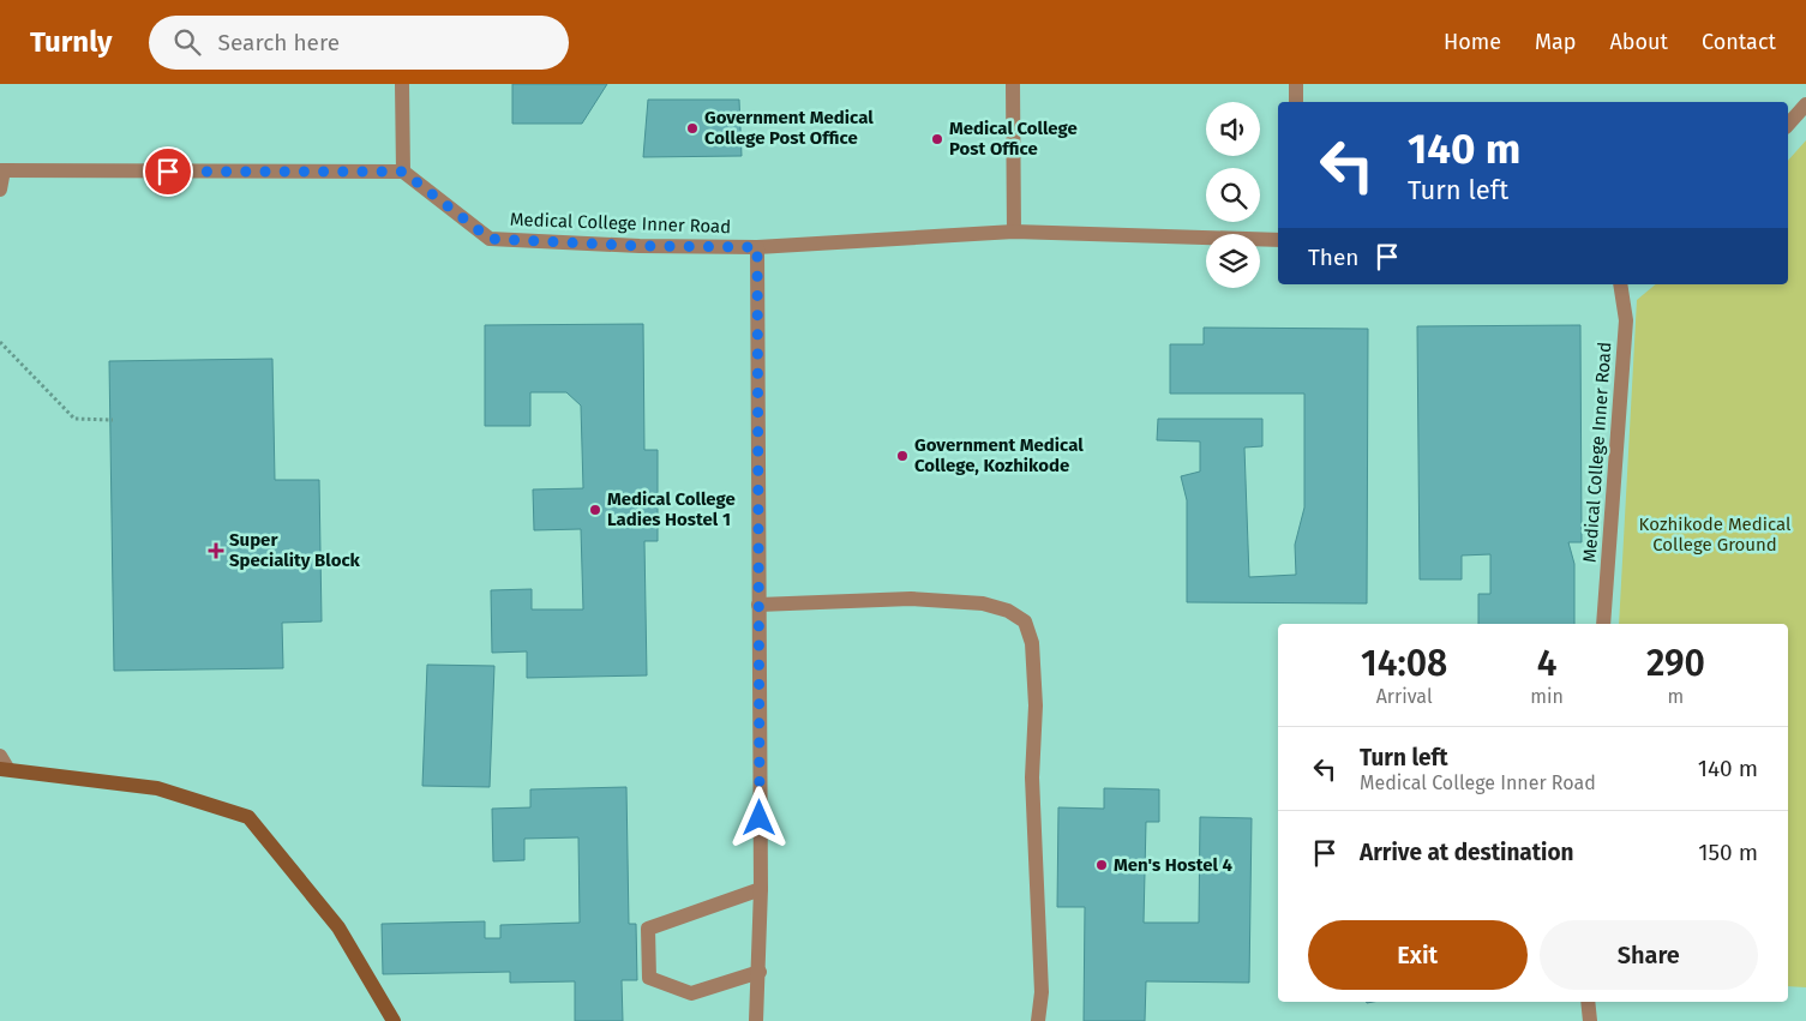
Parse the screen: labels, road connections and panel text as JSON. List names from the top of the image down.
{
  "streets": {
    "street": ["Medical College Inner Road"]
  },
  "parks": ["Kozhikode Medical College Ground"],
  "places": {
    "other": [
      "Government Medical College Post Office",
      "Medical College Post Office",
      "Government Medical College, Kozhikode",
      "Medical College Ladies Hostel 1",
      "Men's Hostel 4"
    ],
    "health": ["Super Speciality Block"]
  },
  "page": {
    "header": "Turnly",
    "search": "Search here",
    "nav": [
      "Home",
      "Map",
      "About",
      "Contact"
    ],
    "turn": ["140 m", "Turn left"],
    "then": "Then",
    "eta": [
      "14:08",
      "Arrival",
      "4",
      "min",
      "290",
      "m"
    ],
    "list": [
      {
        "name": "Turn left",
        "note": "Medical College Inner Road",
        "value": "140 m"
      },
      {
        "name": "Arrive at destination",
        "value": "150 m"
      }
    ],
    "buttons": ["Exit", "Share"]
  }
}
